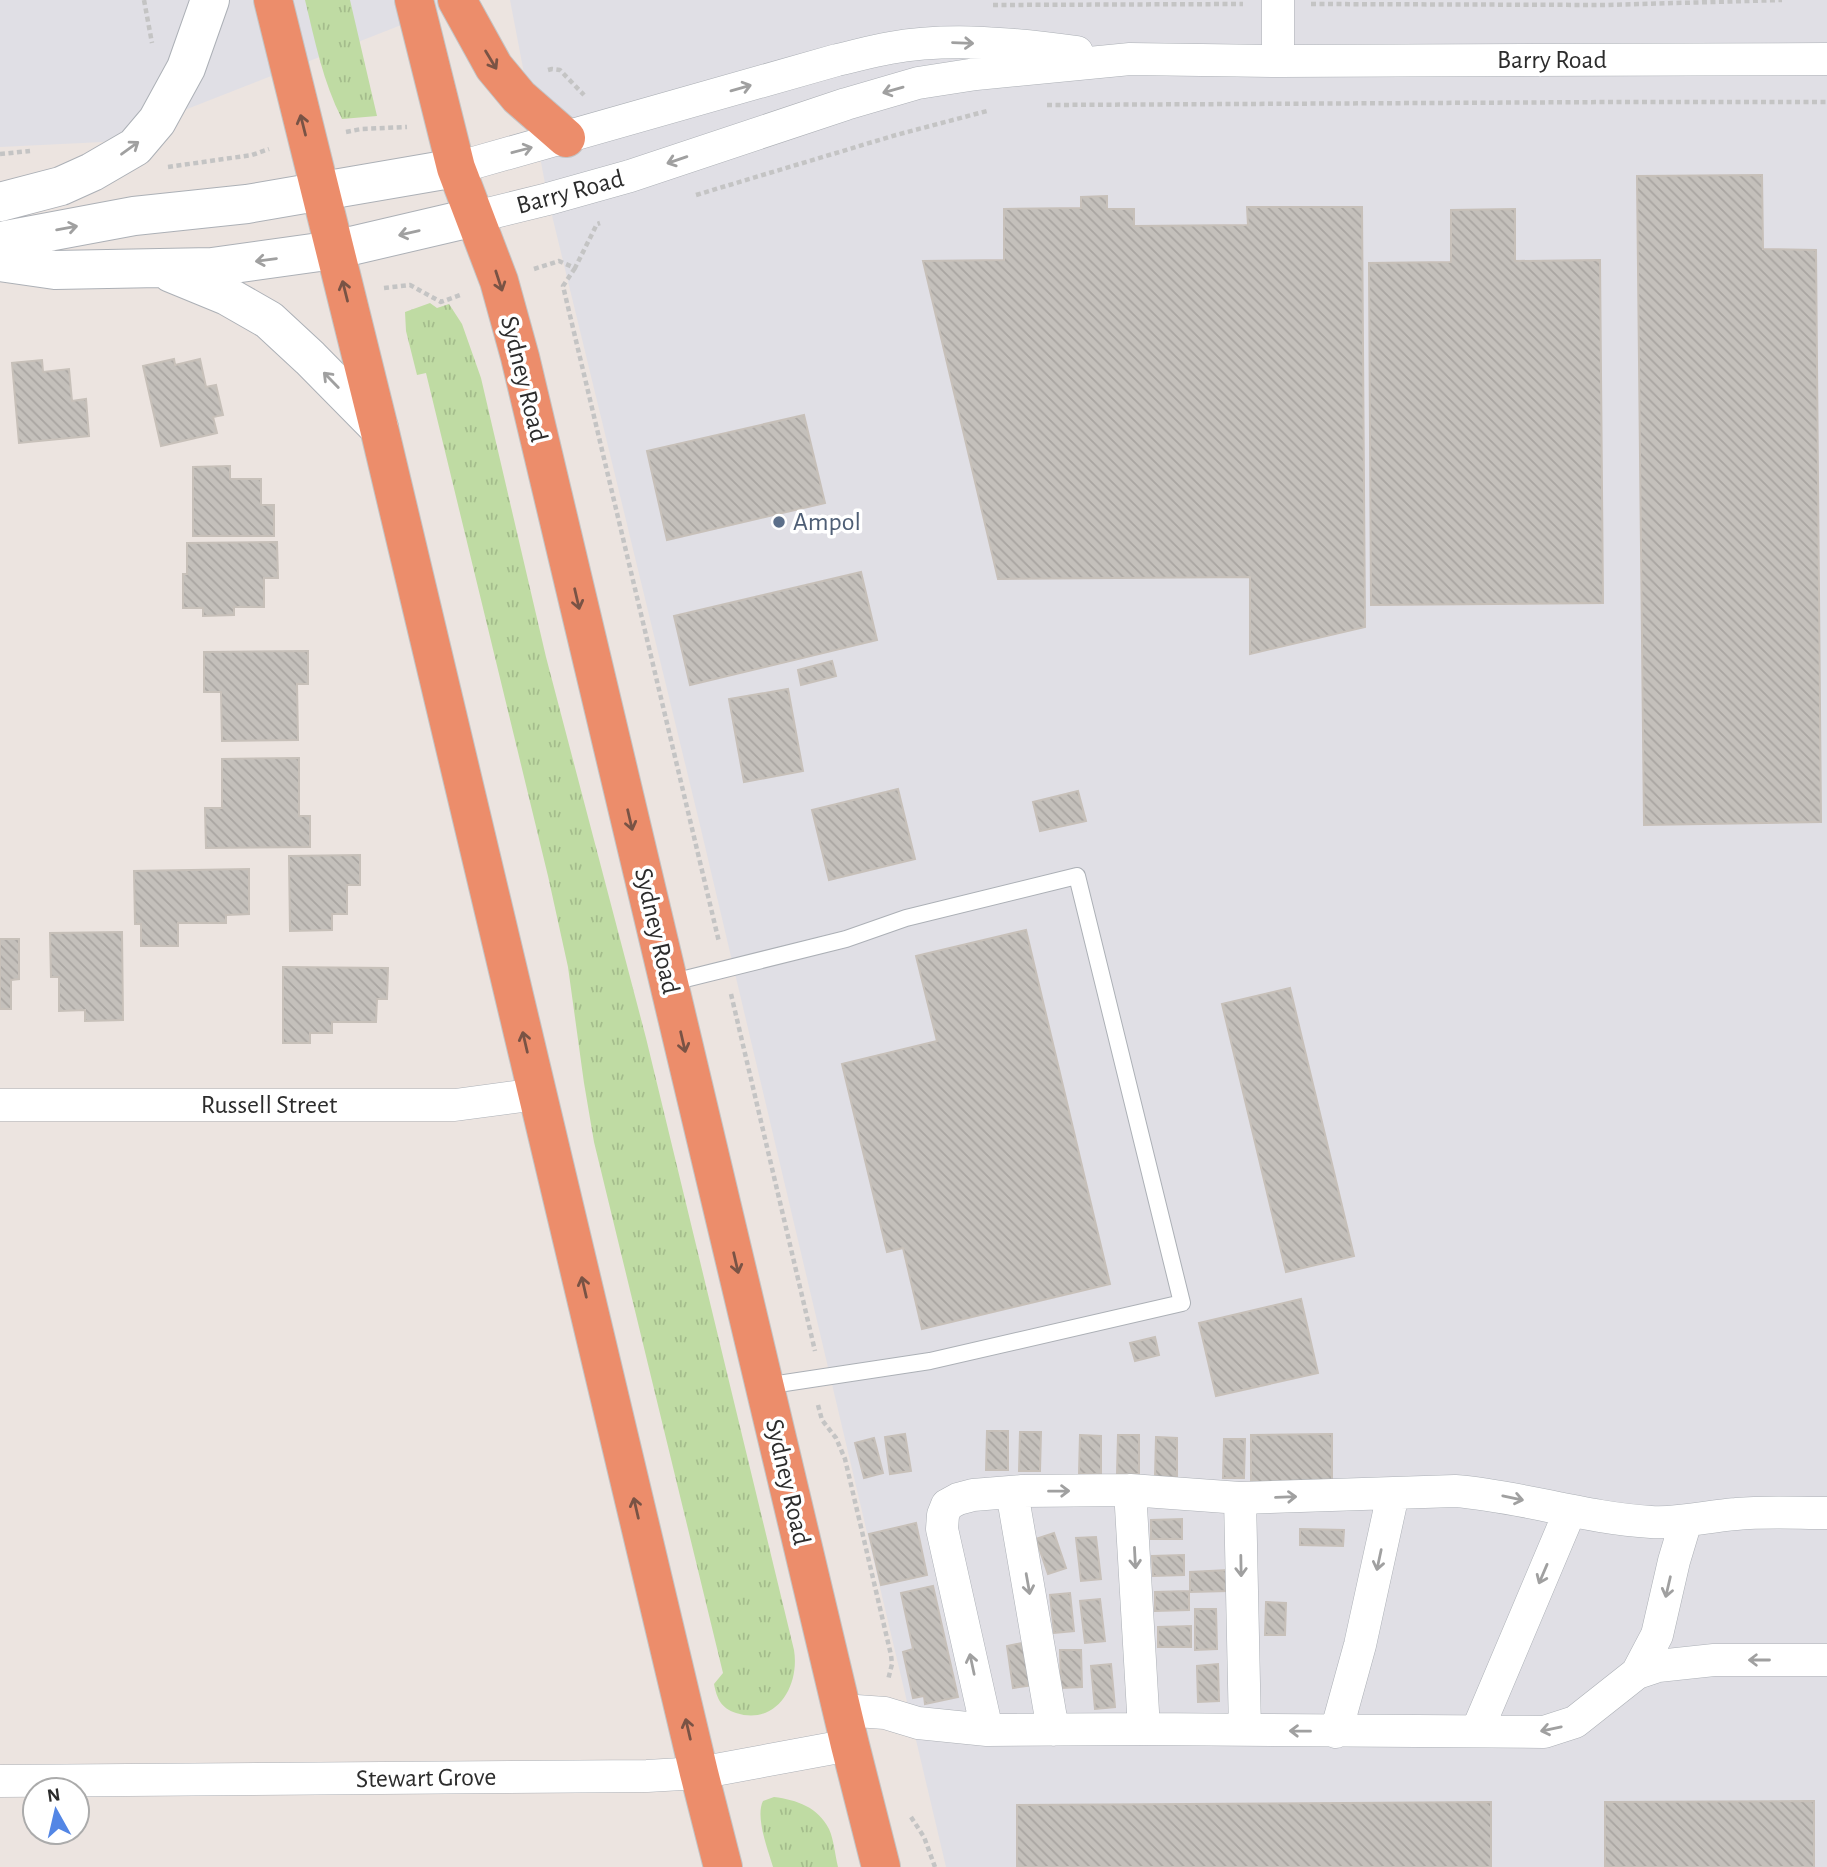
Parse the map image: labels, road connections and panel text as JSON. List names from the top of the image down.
{
  "streets": {
    "highway": ["Sydney Road"],
    "main road": ["Barry Road"],
    "street": ["Russell Street", "Stewart Grove"]
  },
  "crossings": [
    ["Barry Road", "Sydney Road"],
    ["Sydney Road", "Stewart Grove"]
  ],
  "places": ["Ampol"],
  "north": "top"
}
